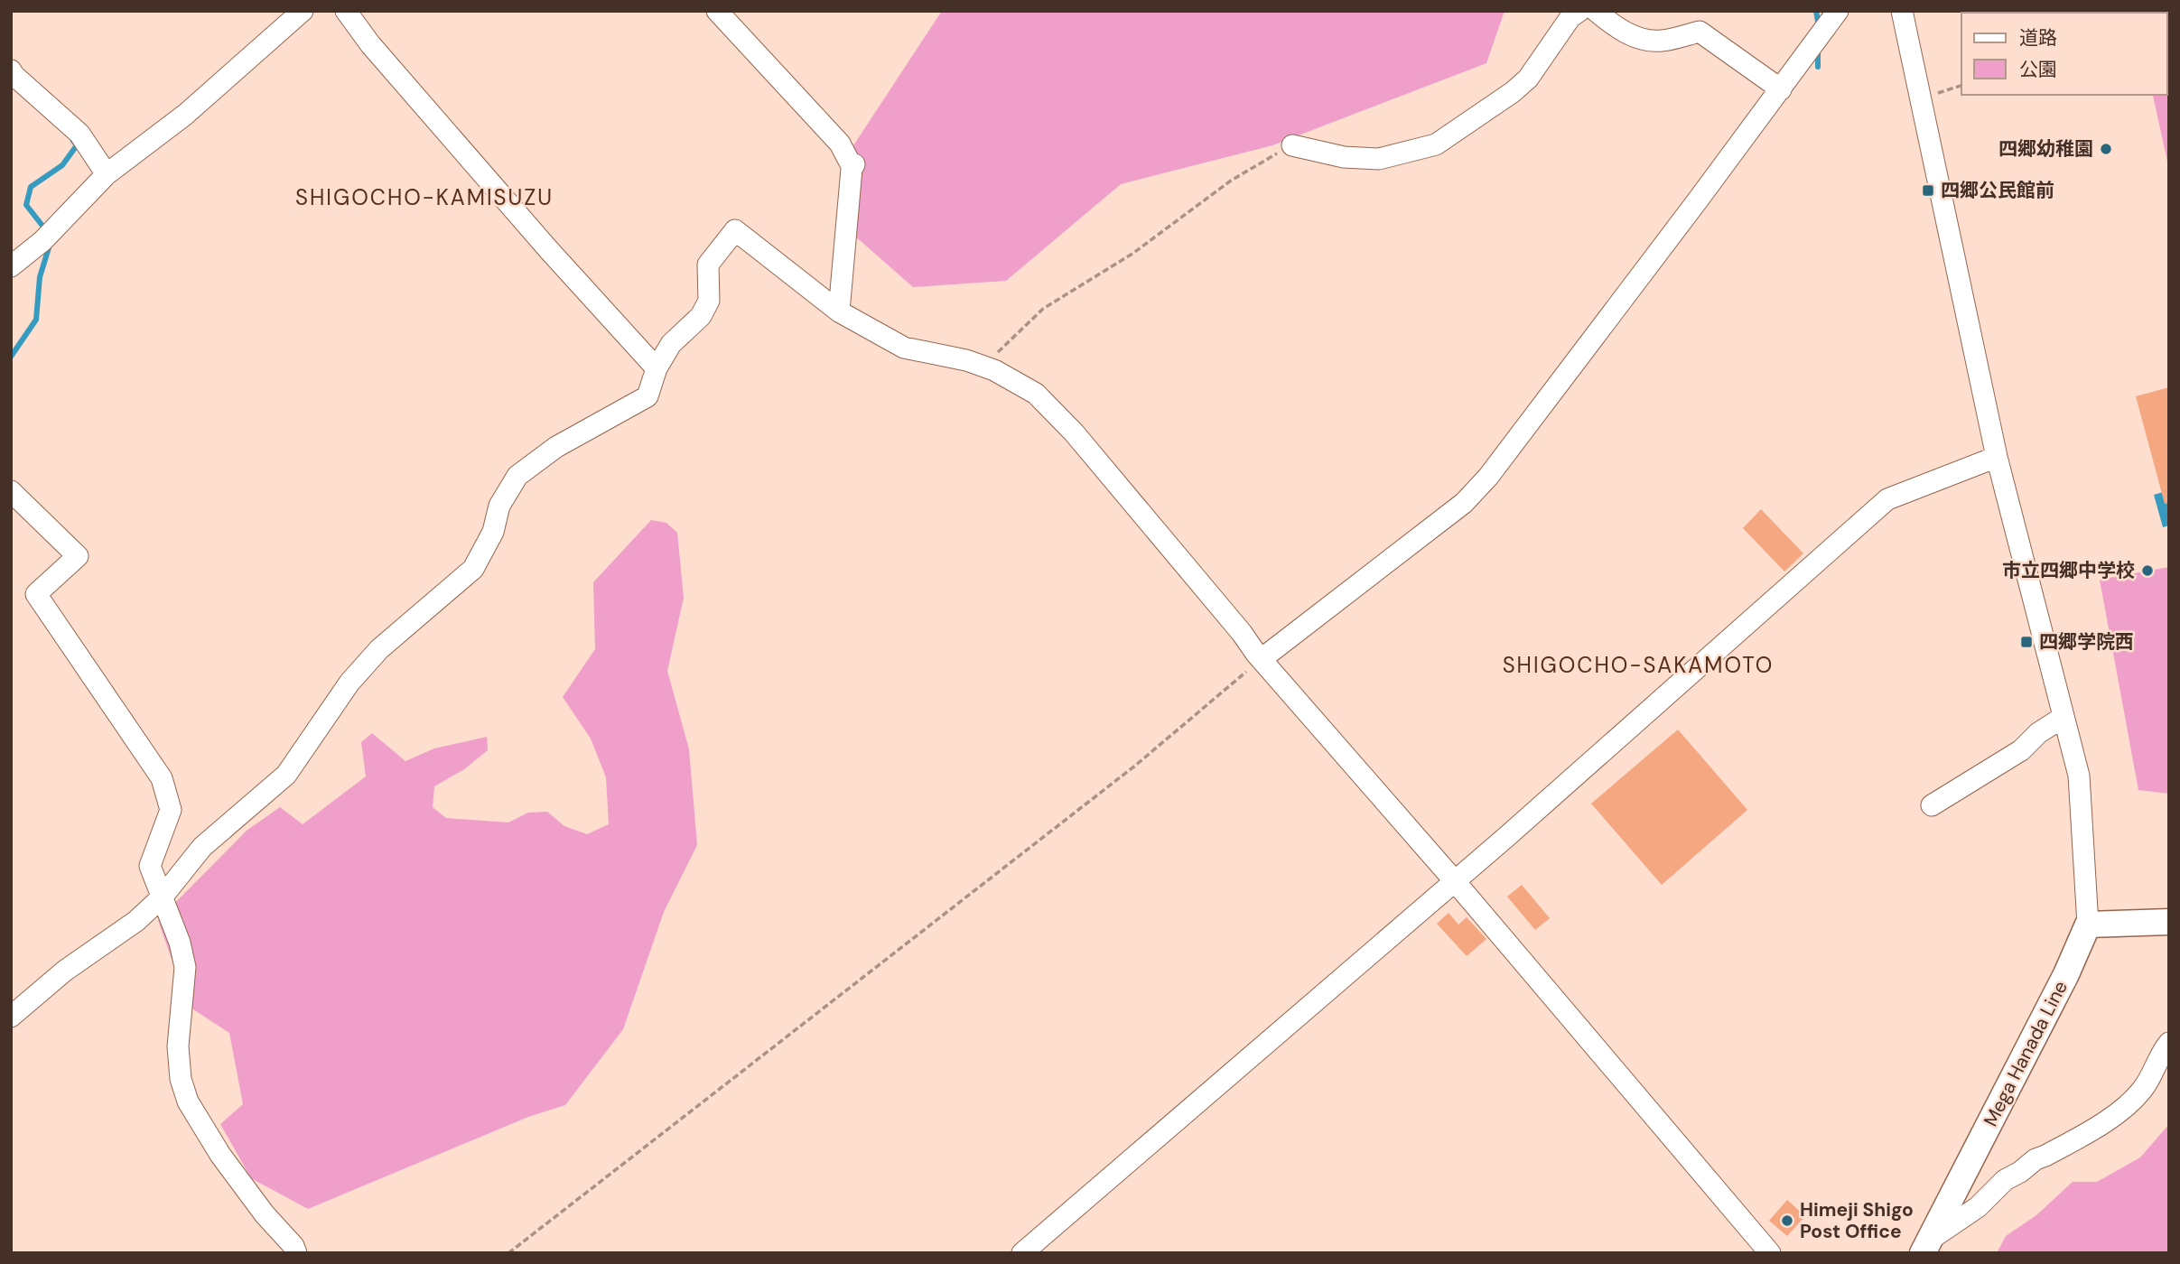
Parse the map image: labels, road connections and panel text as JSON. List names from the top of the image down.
{
  "streets": {
    "main road": ["Mega Hanada Line"]
  },
  "districts": ["SHIGOCHO-KAMISUZU", "SHIGOCHO-SAKAMOTO"],
  "places": {
    "other": ["四郷幼稚園", "市立四郷中学校", "Himeji Shigo Post Office"],
    "transit": ["四郷公民館前", "四郷学院西"]
  },
  "legend": ["道路", "公園"]
}
